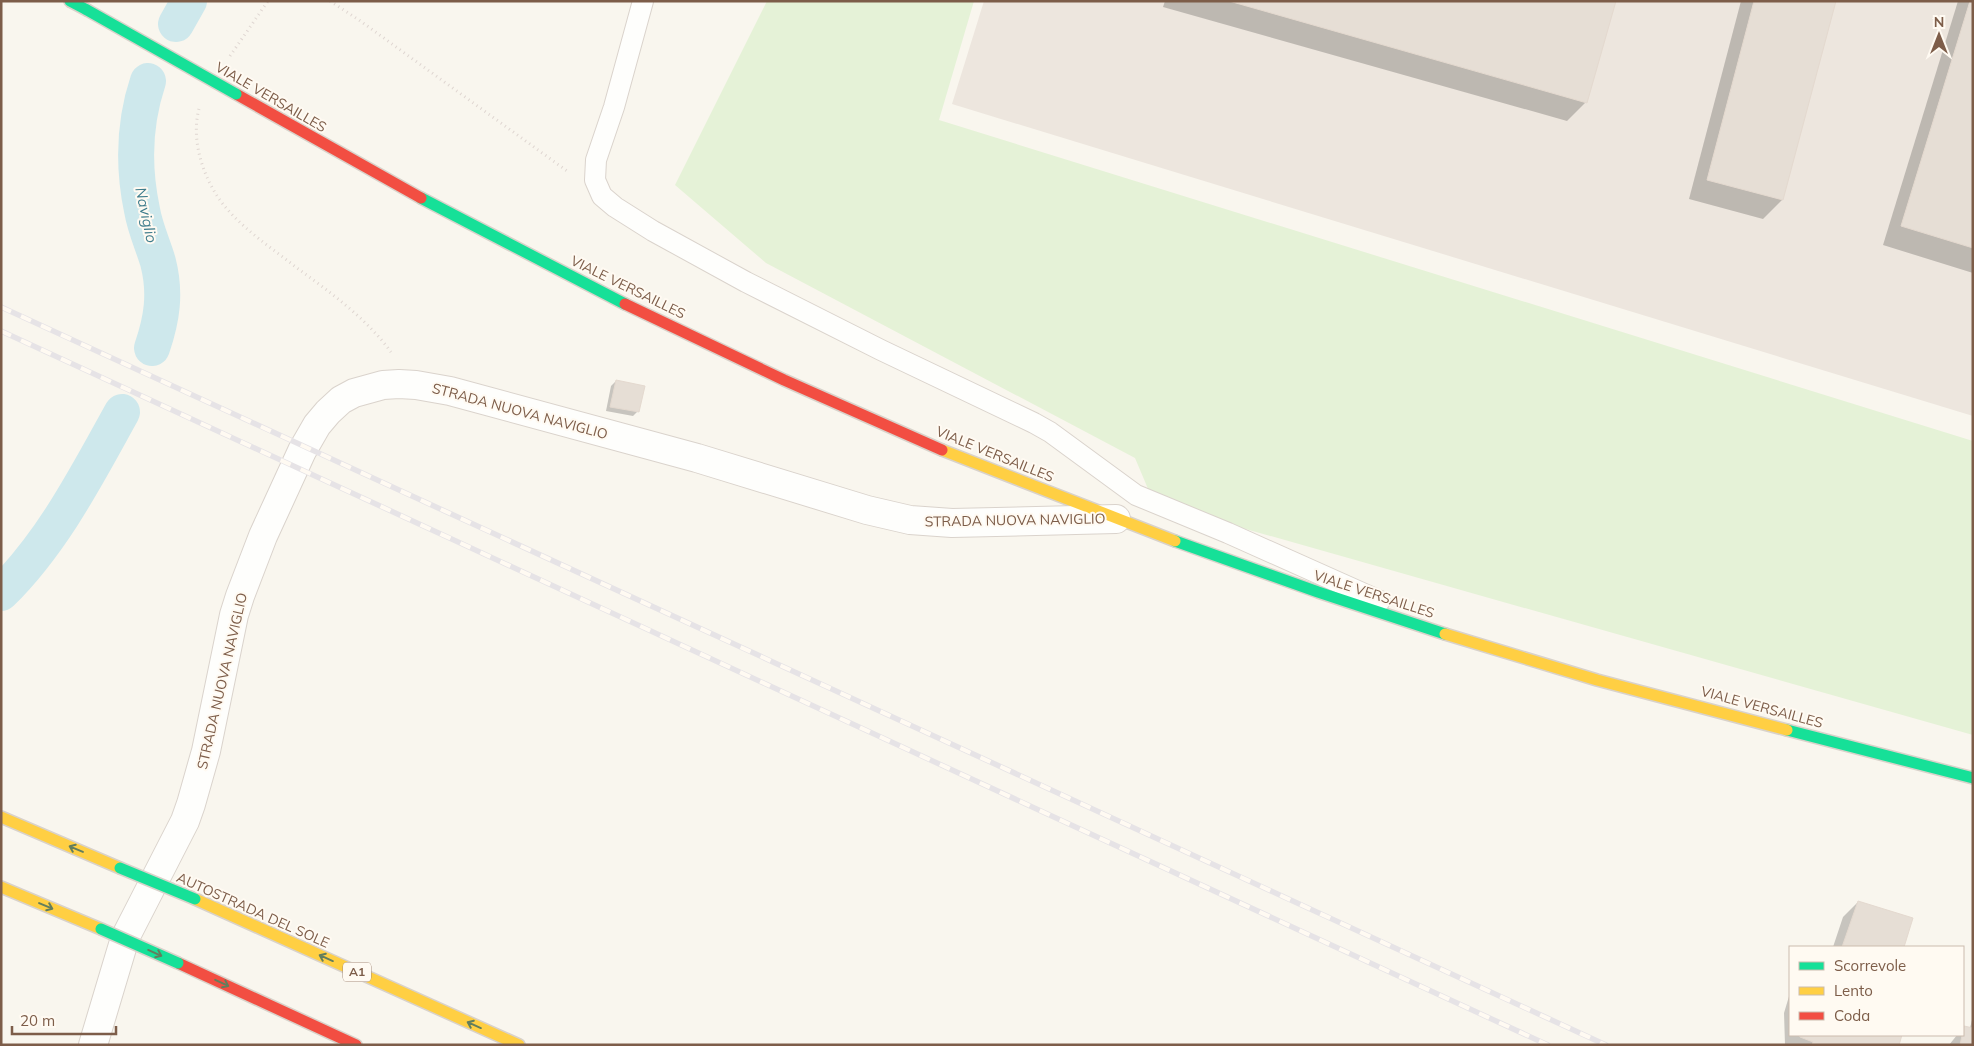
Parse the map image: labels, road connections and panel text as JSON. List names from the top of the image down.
{
  "streets": {
    "main road": ["VIALE VERSAILLES", "AUTOSTRADA DEL SOLE", "A1"],
    "street": ["STRADA NUOVA NAVIGLIO"]
  },
  "crossings": [
    ["VIALE VERSAILLES", "STRADA NUOVA NAVIGLIO"]
  ],
  "water": ["Naviglio"],
  "legend": ["Scorrevole", "Lento", "Coda"],
  "scale_bar": "20 m",
  "north": "top"
}
